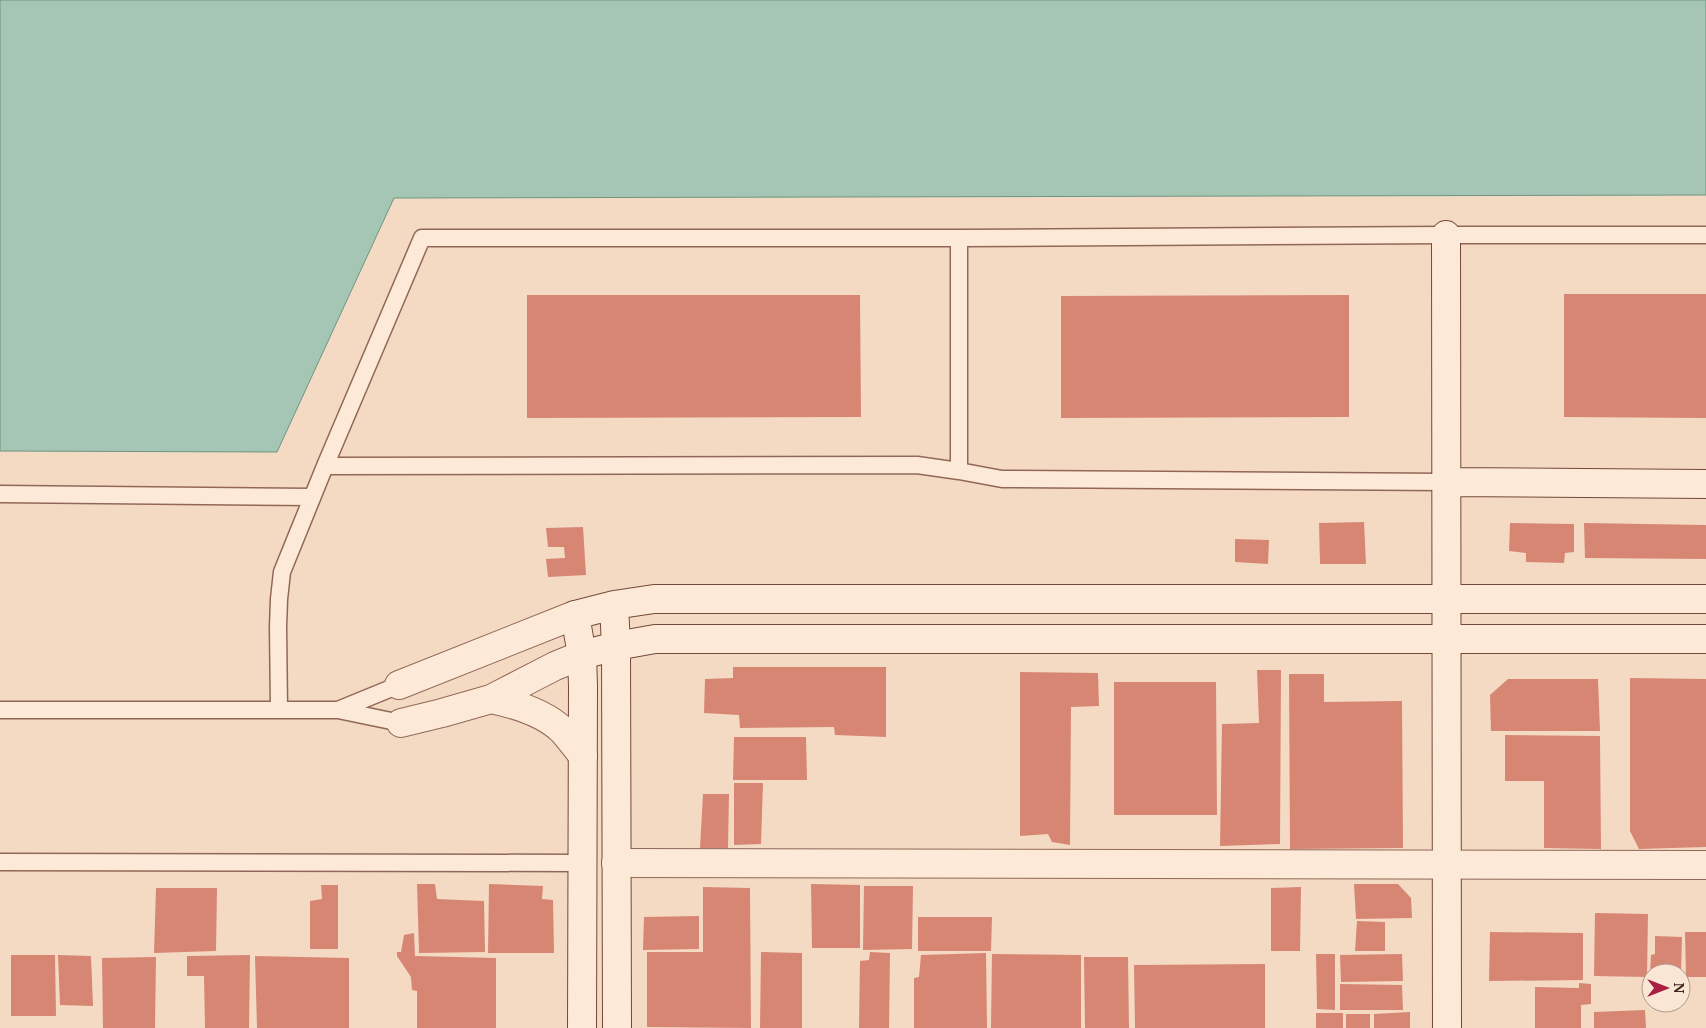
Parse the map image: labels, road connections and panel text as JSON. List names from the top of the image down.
{
  "north": "right"
}
